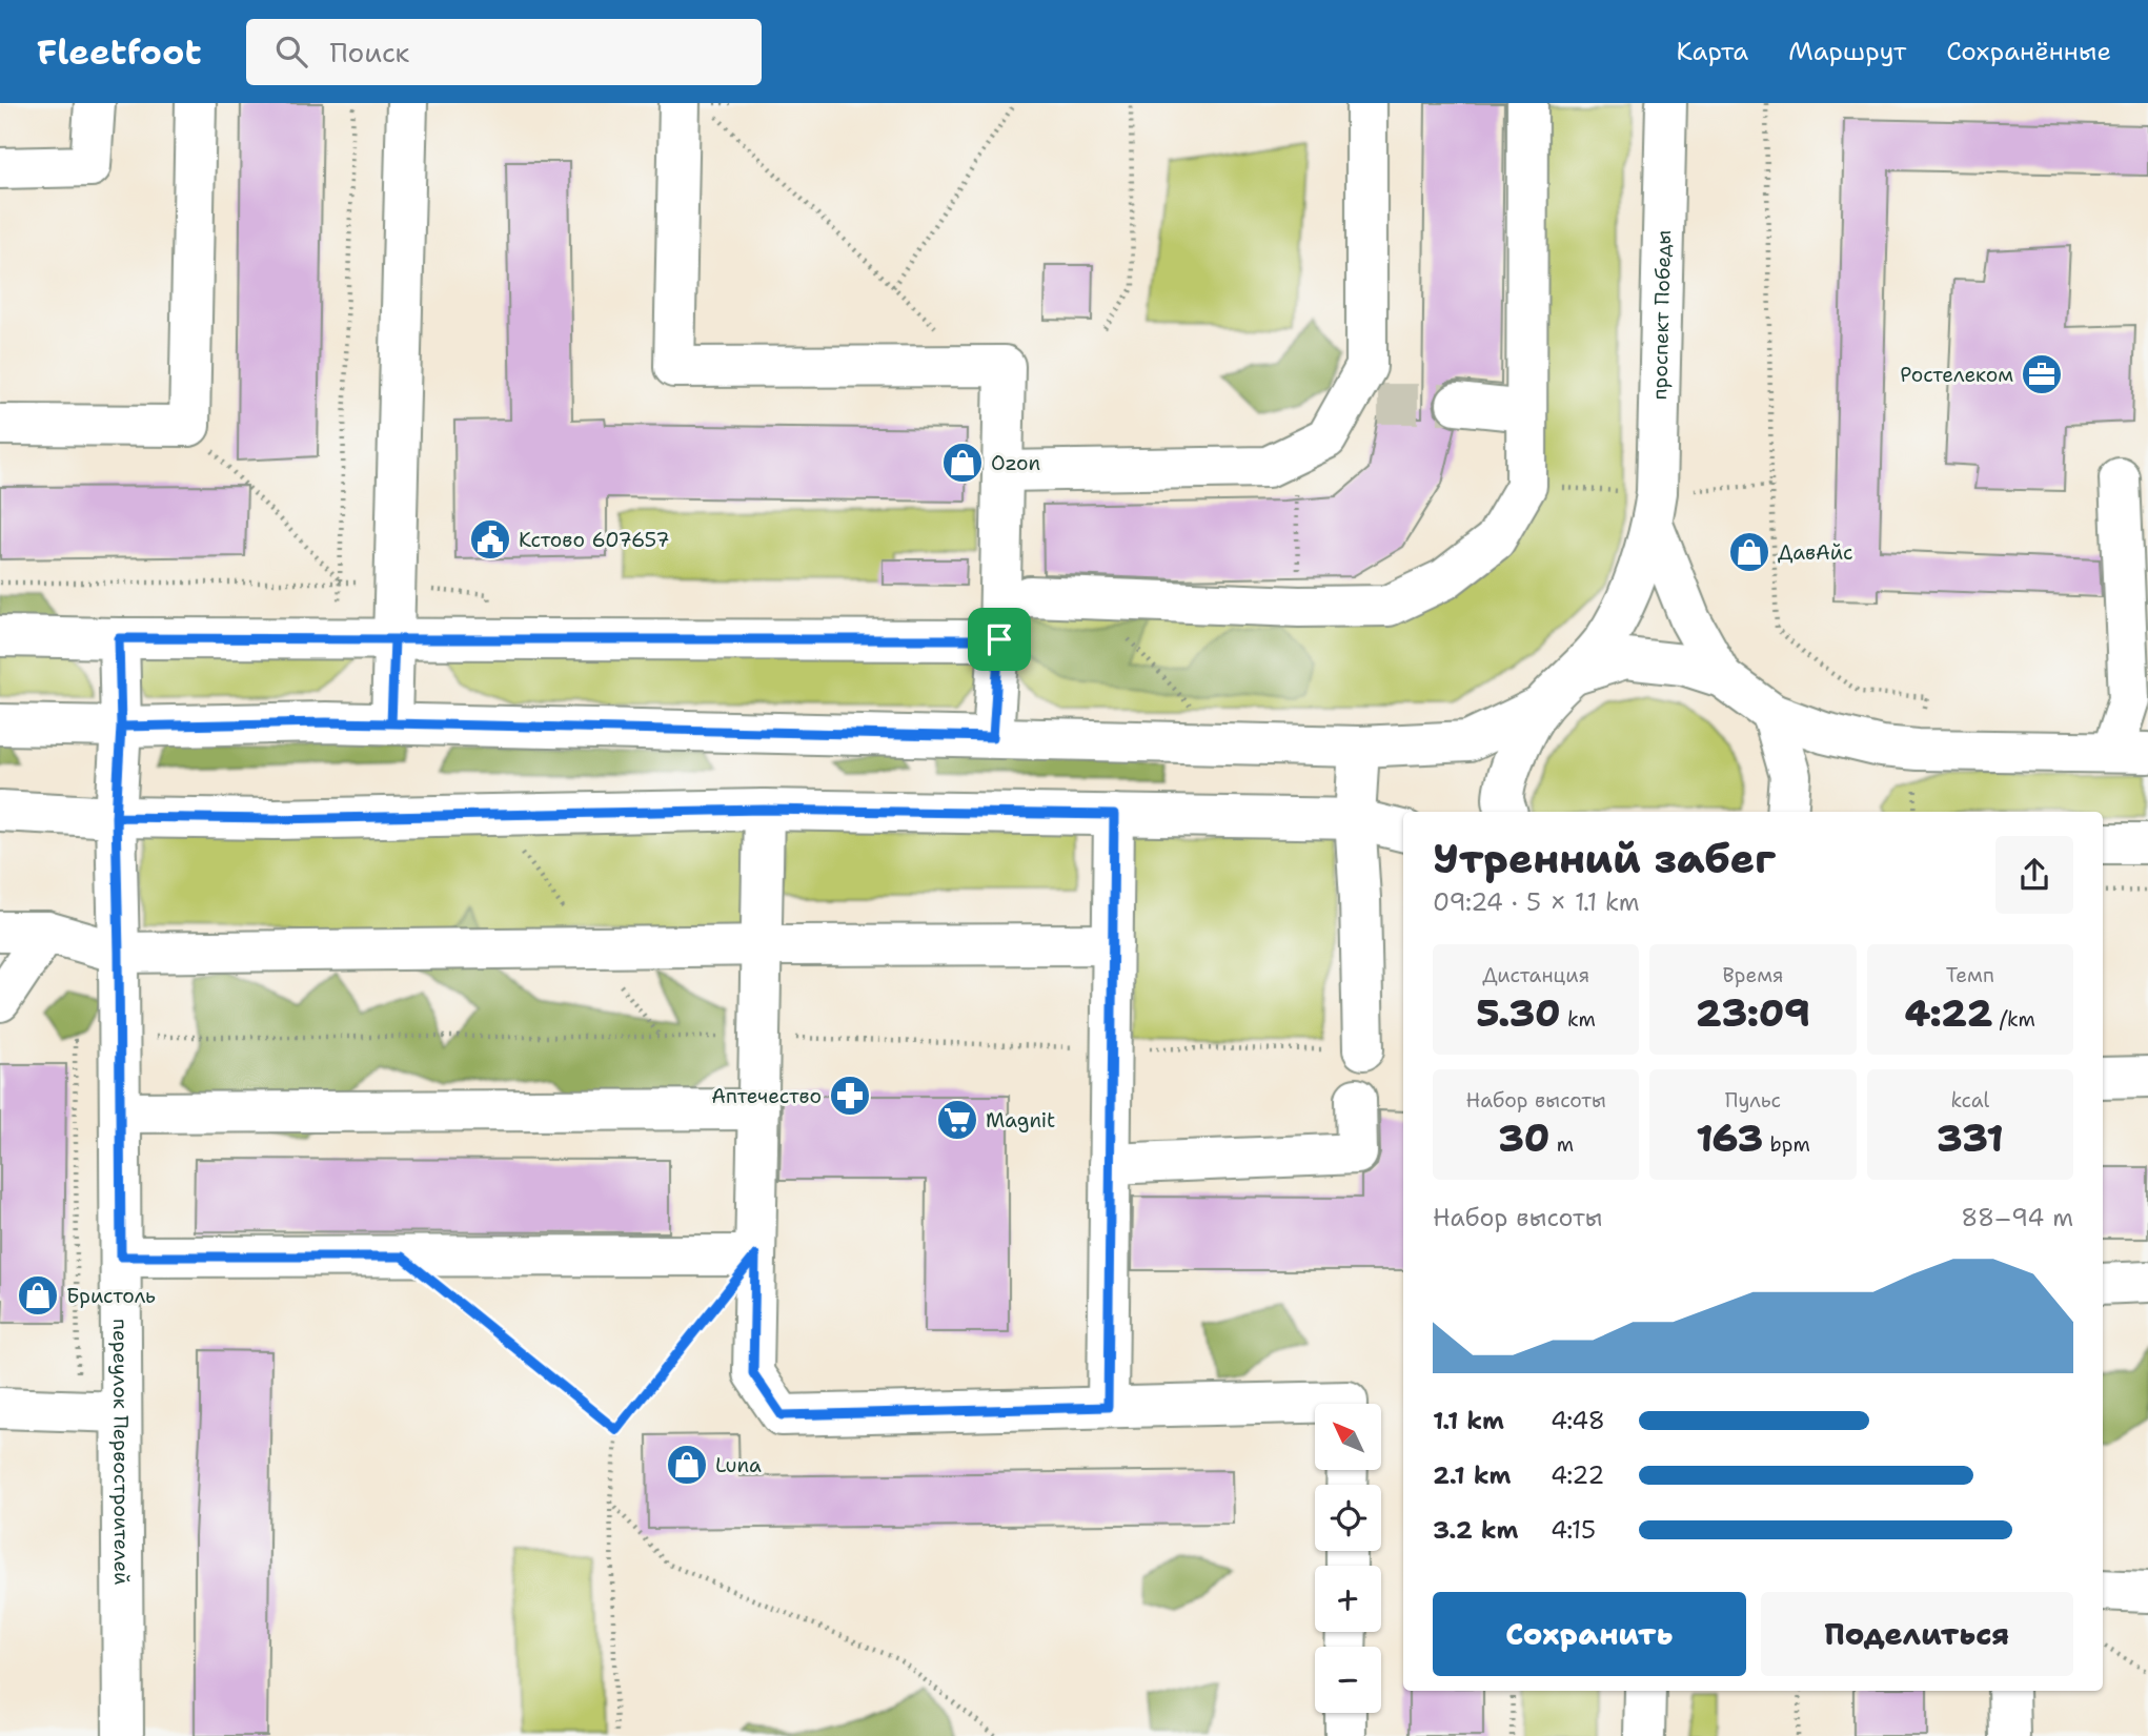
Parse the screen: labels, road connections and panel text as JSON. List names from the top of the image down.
{
  "streets": {
    "street": ["проспект Победы", "переулок Первостроителей"]
  },
  "places": {
    "office": ["Ростелеком"],
    "shop": [
      "Ozon",
      "ДавАйс",
      "Бристоль",
      "Luna"
    ],
    "public building": ["Кстово 607657"],
    "pharmacy": ["Аптечество"],
    "supermarket": ["Magnit"]
  },
  "north": "top left",
  "page": {
    "header": "Fleetfoot",
    "search": "Поиск",
    "nav": ["Карта", "Маршрут", "Сохранённые"],
    "heading": ["Утренний забег", "09:24 · 5 × 1.1 km"],
    "stats": [
      ["Дистанция", "5.30 km"],
      ["Время", "23:09"],
      ["Темп", "4:22 /km"],
      ["Набор высоты", "30 m"],
      ["Пульс", "163 bpm"],
      ["kcal", "331"]
    ],
    "chart": ["Набор высоты", "88–94 m"],
    "list": [
      {
        "name": "1.1 km",
        "note": "4:48"
      },
      {
        "name": "2.1 km",
        "note": "4:22"
      },
      {
        "name": "3.2 km",
        "note": "4:15"
      }
    ],
    "map_buttons": ["+", "−"],
    "buttons": ["Сохранить", "Поделиться"]
  }
}
